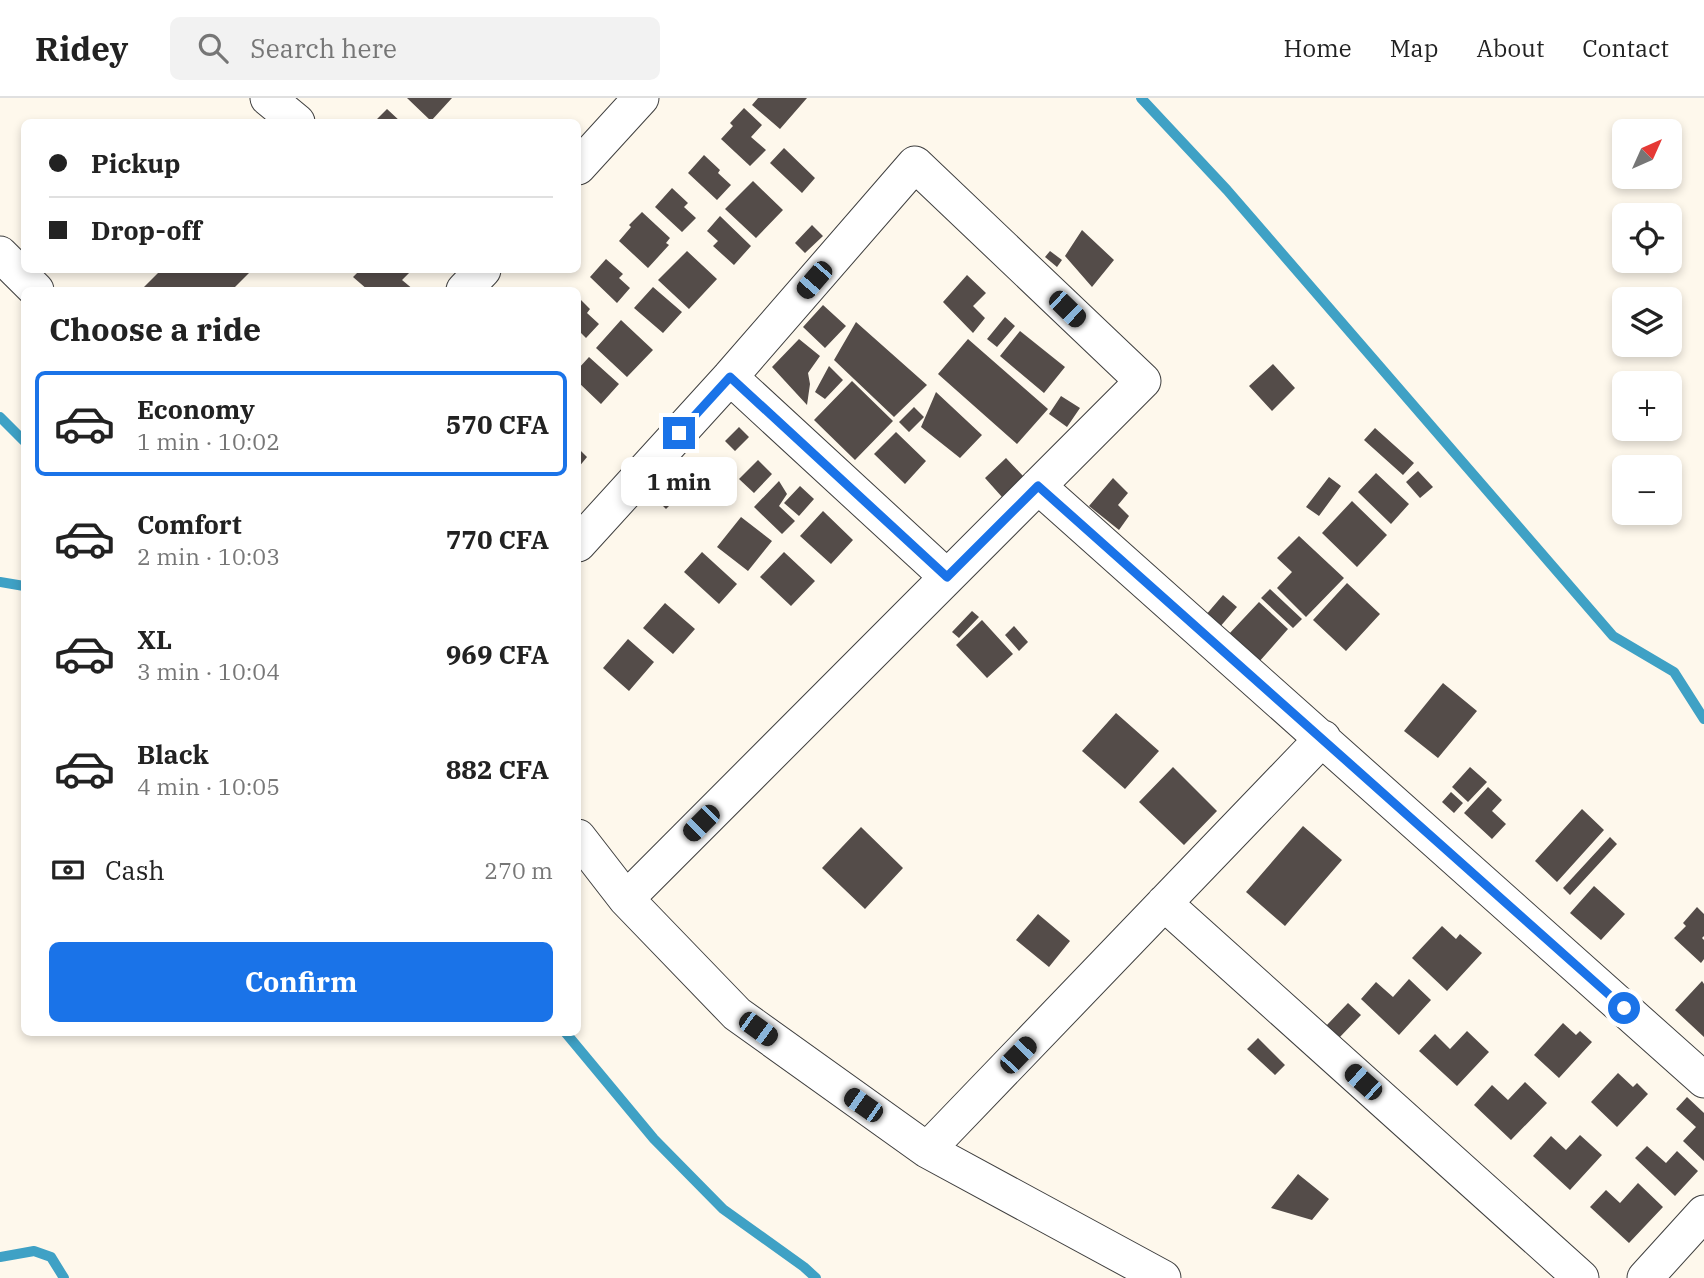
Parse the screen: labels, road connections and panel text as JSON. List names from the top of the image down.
{
  "north": "top right",
  "page": {
    "header": "Ridey",
    "search": "Search here",
    "nav": [
      "Home",
      "Map",
      "About",
      "Contact"
    ],
    "map_buttons": ["+", "−"],
    "banner": ["Pickup", "Drop-off"],
    "heading": "Choose a ride",
    "list": [
      {
        "name": "Economy",
        "note": "1 min · 10:02",
        "value": "570 CFA"
      },
      {
        "name": "Comfort",
        "note": "2 min · 10:03",
        "value": "770 CFA"
      },
      {
        "name": "XL",
        "note": "3 min · 10:04",
        "value": "969 CFA"
      },
      {
        "name": "Black",
        "note": "4 min · 10:05",
        "value": "882 CFA"
      }
    ],
    "bubble": "1 min",
    "pay": ["Cash", "270 m"],
    "buttons": "Confirm"
  }
}
